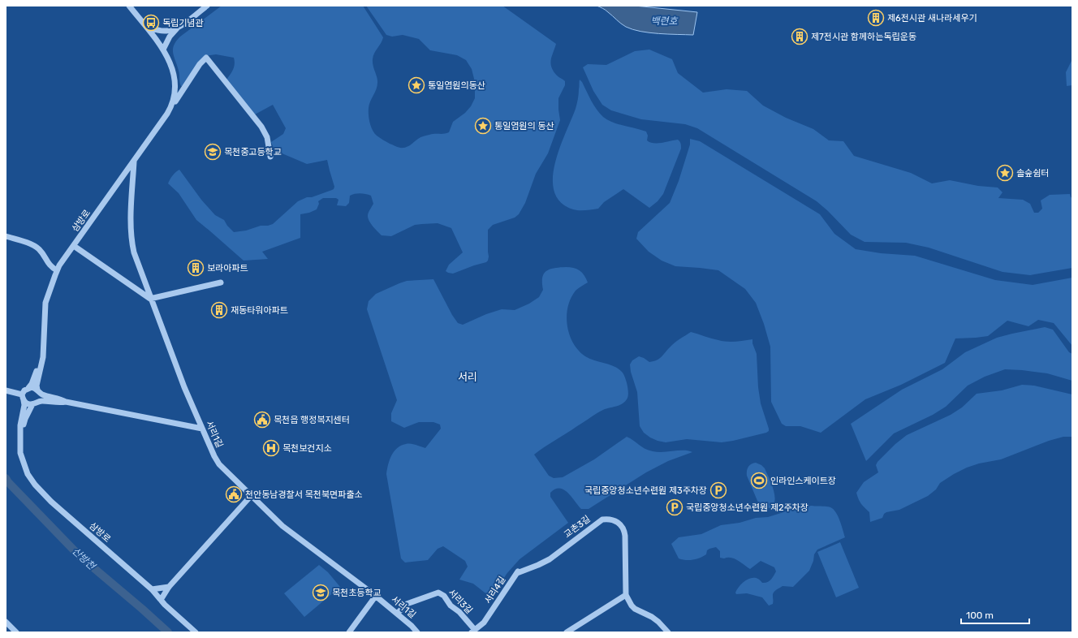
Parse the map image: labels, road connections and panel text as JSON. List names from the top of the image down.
{
  "streets": {
    "street": [
      "삼방로",
      "서리1길",
      "교촌3길",
      "서리4길",
      "서리3길"
    ]
  },
  "crossings": [
    ["삼방로", "서리1길"],
    ["서리1길", "서리3길"],
    ["교촌3길", "서리4길"],
    ["서리4길", "서리3길"]
  ],
  "districts": ["서리"],
  "water": ["백련호", "산방천"],
  "places": {
    "building": [
      "제6전시관 새나라세우기",
      "제7전시관 함께하는독립운동",
      "보라아파트",
      "재동타워아파트"
    ],
    "bus stop": ["독립기념관"],
    "place": ["통일염원의동산", "통일염원의 동산", "솔숲쉼터"],
    "school or university": ["목천중고등학교", "목천초등학교"],
    "public building": ["목천읍 행정복지센터", "천안동남경찰서 목천북면파출소"],
    "hospital": ["목천보건지소"],
    "sports": ["인라인스케이트장"],
    "parking": ["국립중앙청소년수련원 제3주차장", "국립중앙청소년수련원 제2주차장"]
  },
  "scale_bar": "100 m"
}
